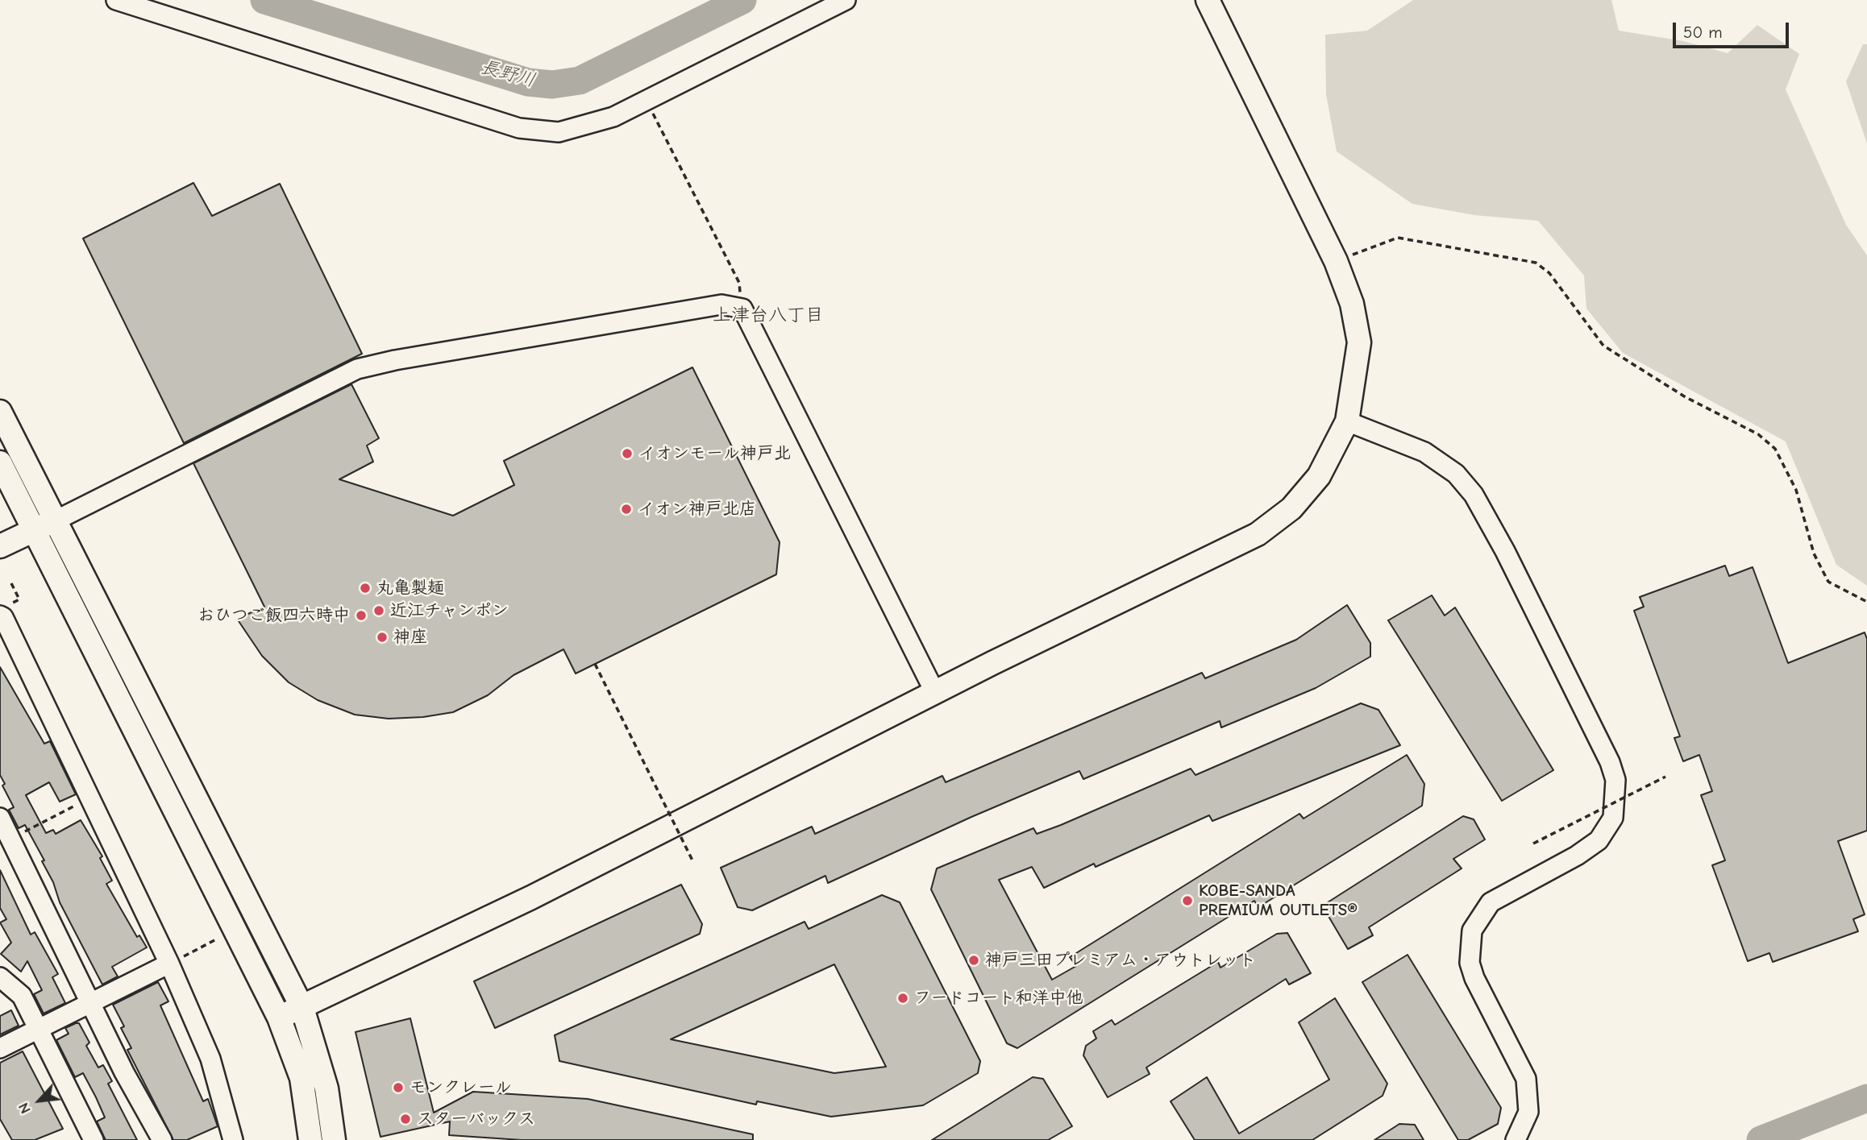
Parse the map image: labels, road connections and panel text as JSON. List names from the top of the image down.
{
  "districts": ["上津台八丁目"],
  "water": ["長野川"],
  "places": [
    "イオンモール神戸北",
    "イオン神戸北店",
    "丸亀製麺",
    "近江チャンポン",
    "おひつご飯四六時中",
    "神座",
    "KOBE-SANDA PREMIUM OUTLETS®",
    "神戸三田プレミアム・アウトレット",
    "フードコート和洋中他",
    "モンクレール",
    "スターバックス"
  ],
  "scale_bar": "50 m",
  "north": "bottom left"
}
